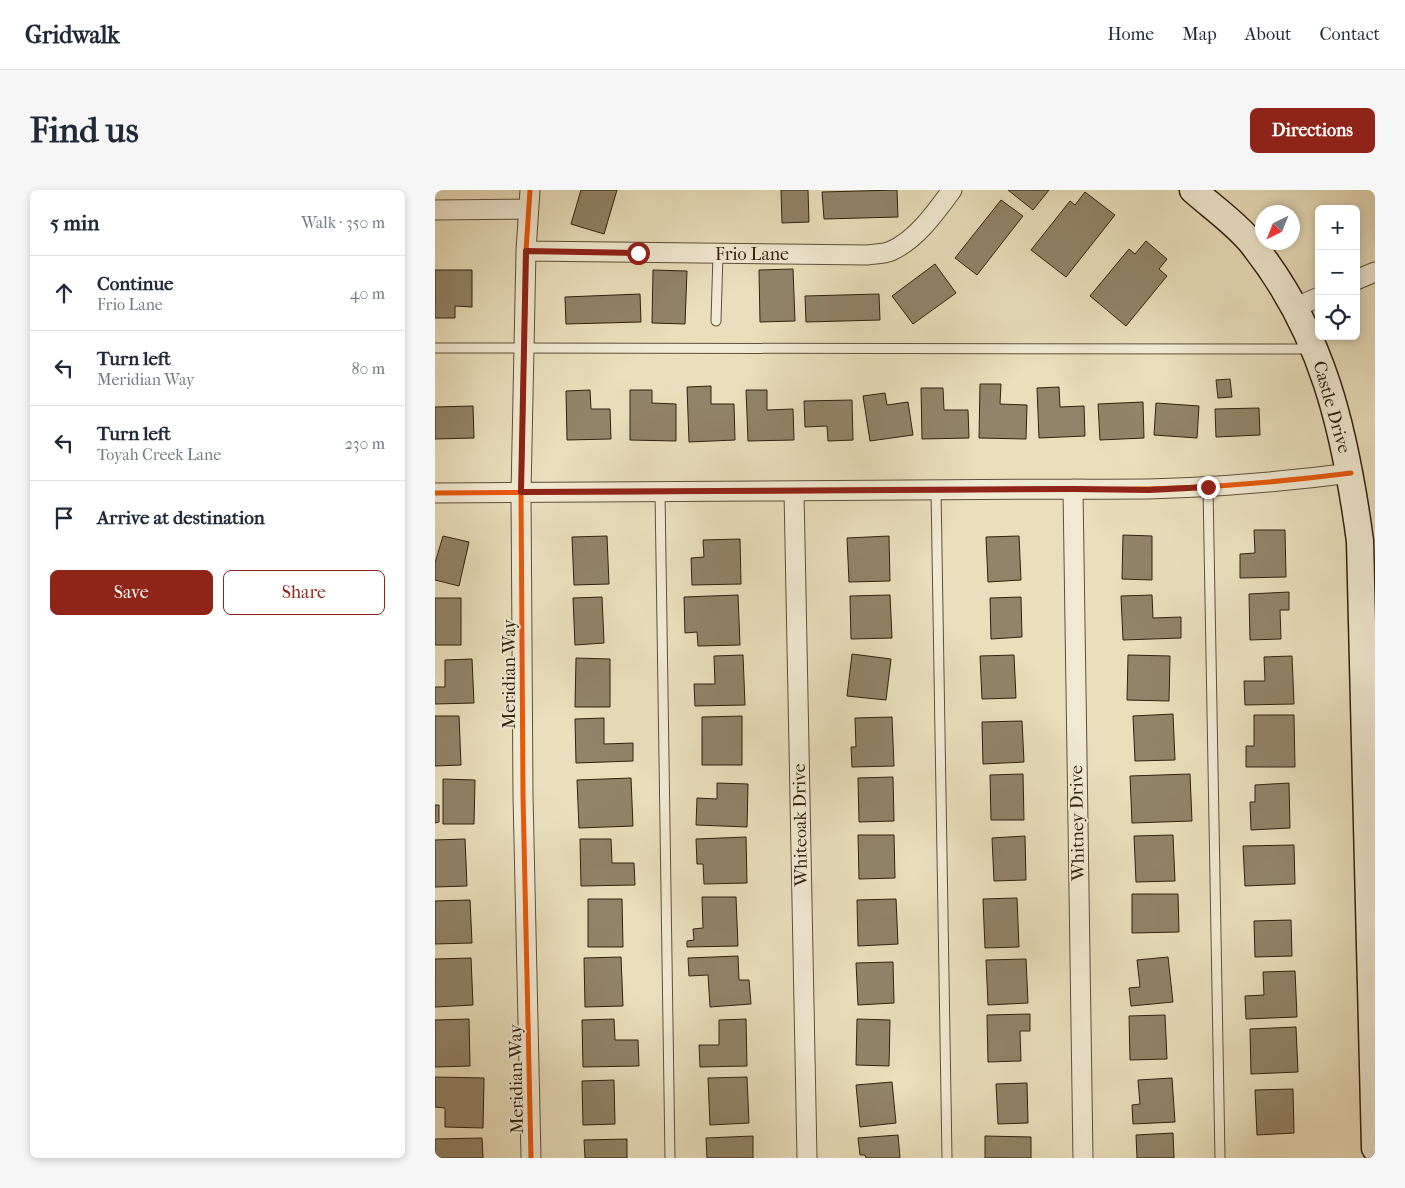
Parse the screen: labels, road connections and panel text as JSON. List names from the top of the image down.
{
  "streets": {
    "main road": ["Castle Drive"],
    "street": [
      "Frio Lane",
      "Meridian Way",
      "Whitney Drive",
      "Whiteoak Drive"
    ]
  },
  "crossings": [
    ["Frio Lane", "Meridian Way"]
  ],
  "north": "bottom left",
  "page": {
    "header": "Gridwalk",
    "nav": [
      "Home",
      "Map",
      "About",
      "Contact"
    ],
    "buttons": [
      "Directions",
      ["Save", "Share"]
    ],
    "title": "Find us",
    "heading": ["5 min", "Walk · 350 m"],
    "map_buttons": ["+", "−"],
    "list": [
      ["Continue", "Frio Lane", "40 m"],
      ["Turn left", "Meridian Way", "80 m"],
      ["Turn left", "Toyah Creek Lane", "230 m"],
      "Arrive at destination"
    ]
  }
}
